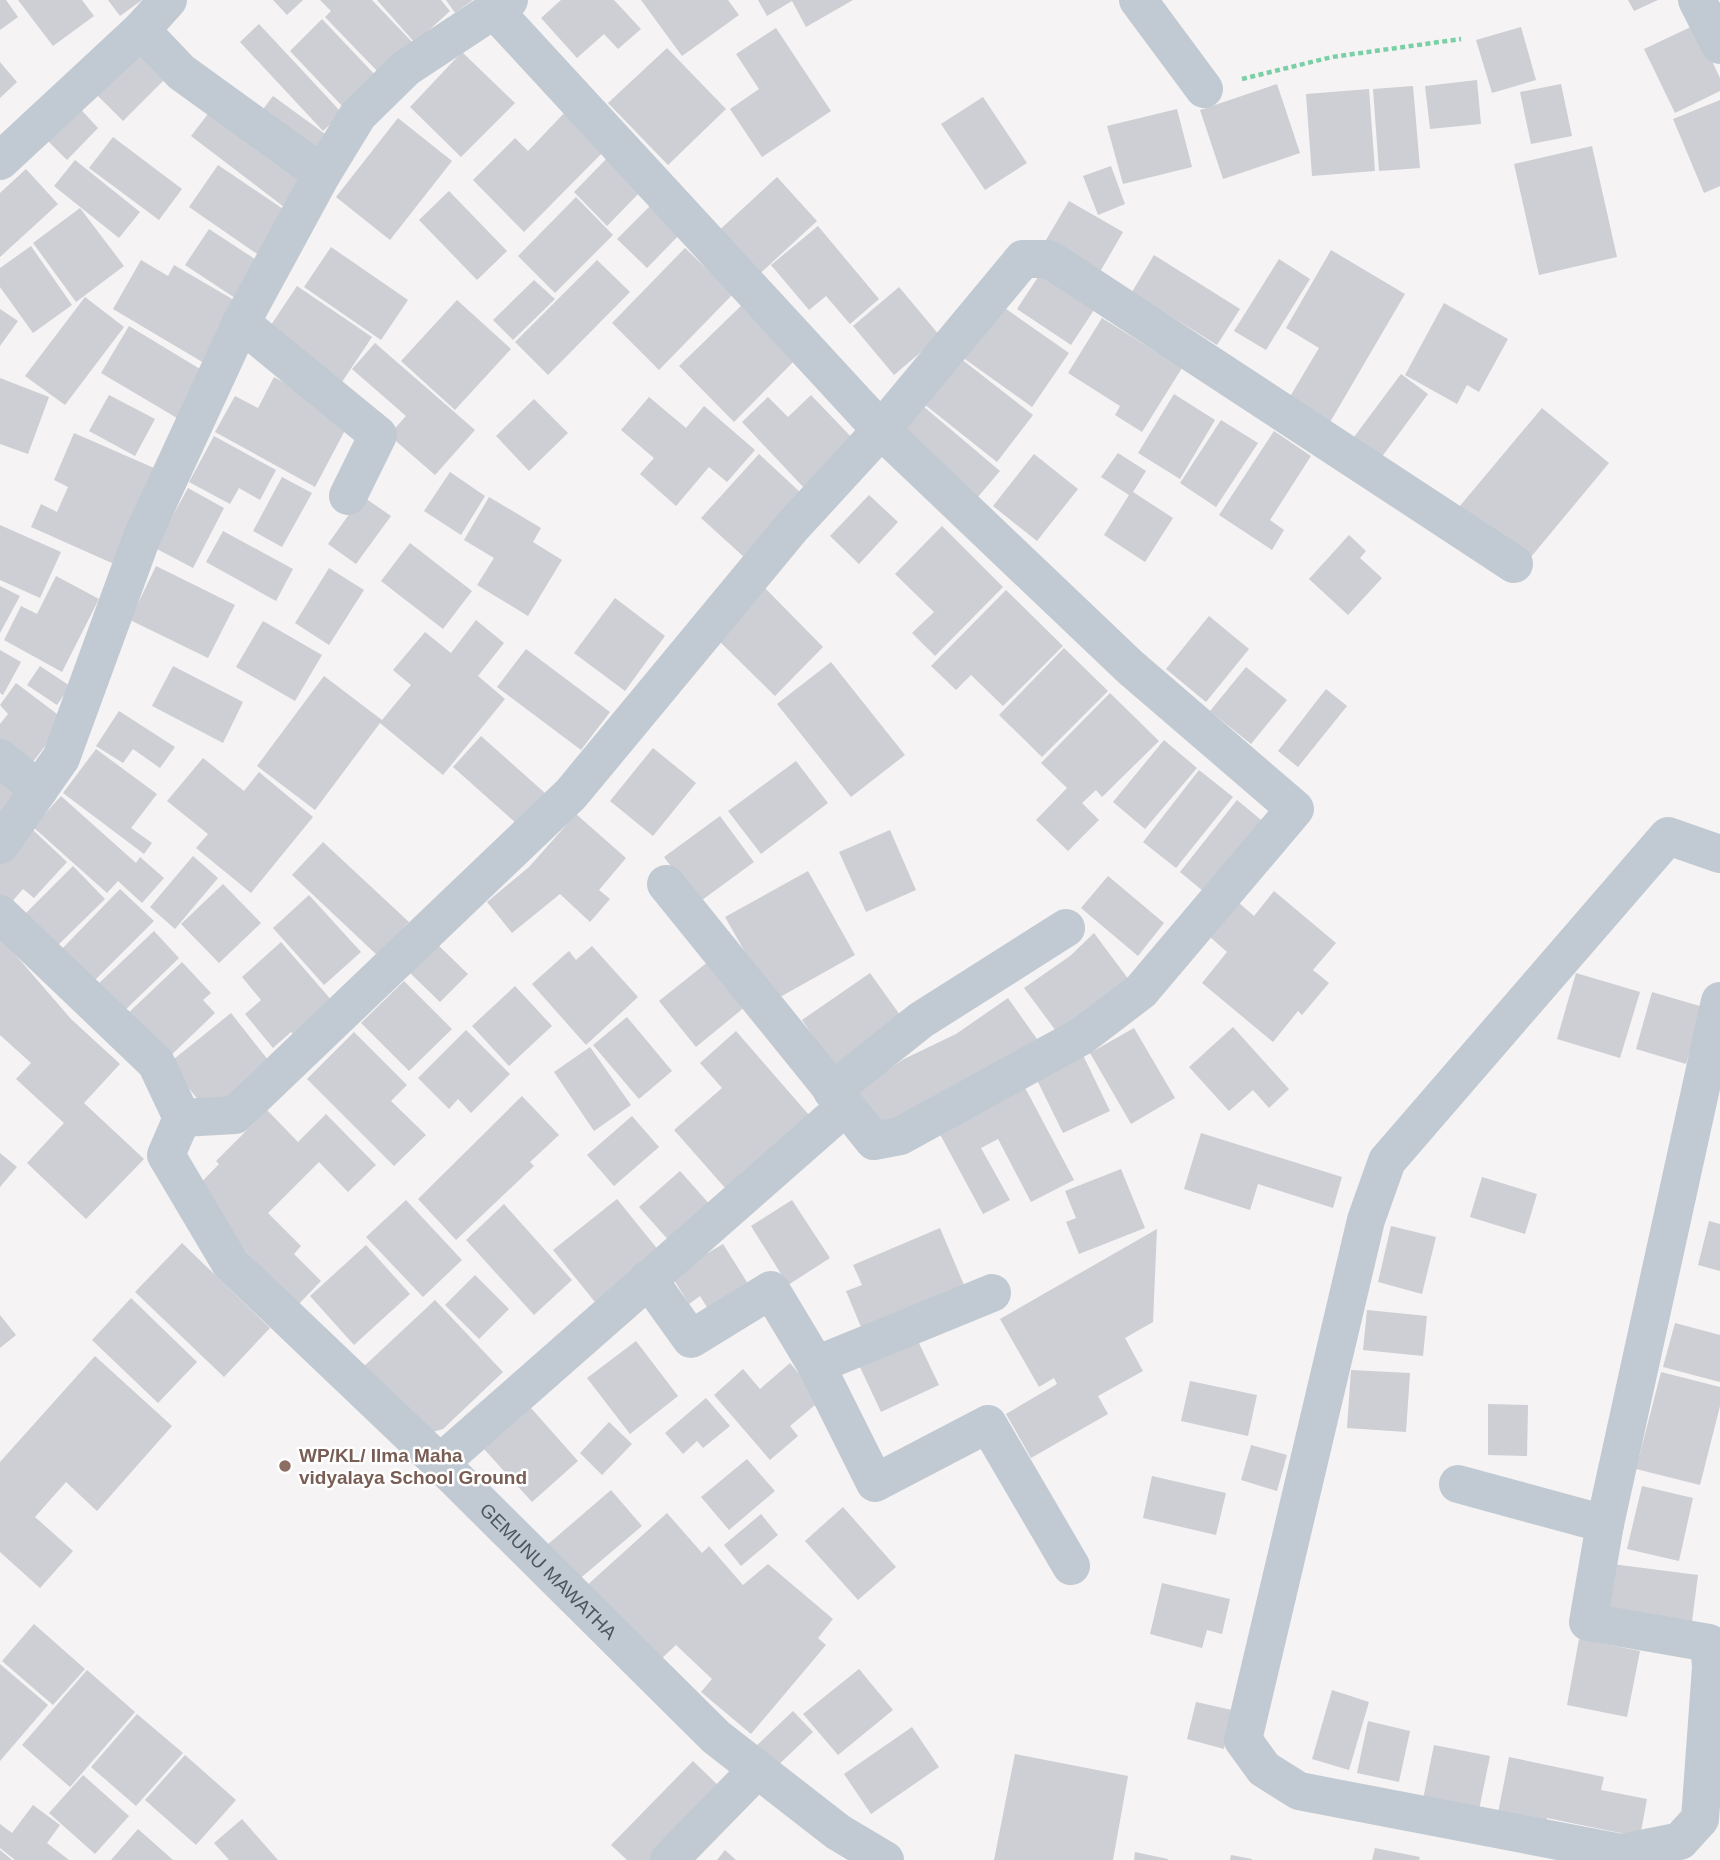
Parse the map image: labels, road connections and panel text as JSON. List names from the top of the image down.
{
  "streets": {
    "street": ["GEMUNU MAWATHA"]
  },
  "places": ["WP/KL/ Ilma Maha vidyalaya School Ground"]
}
